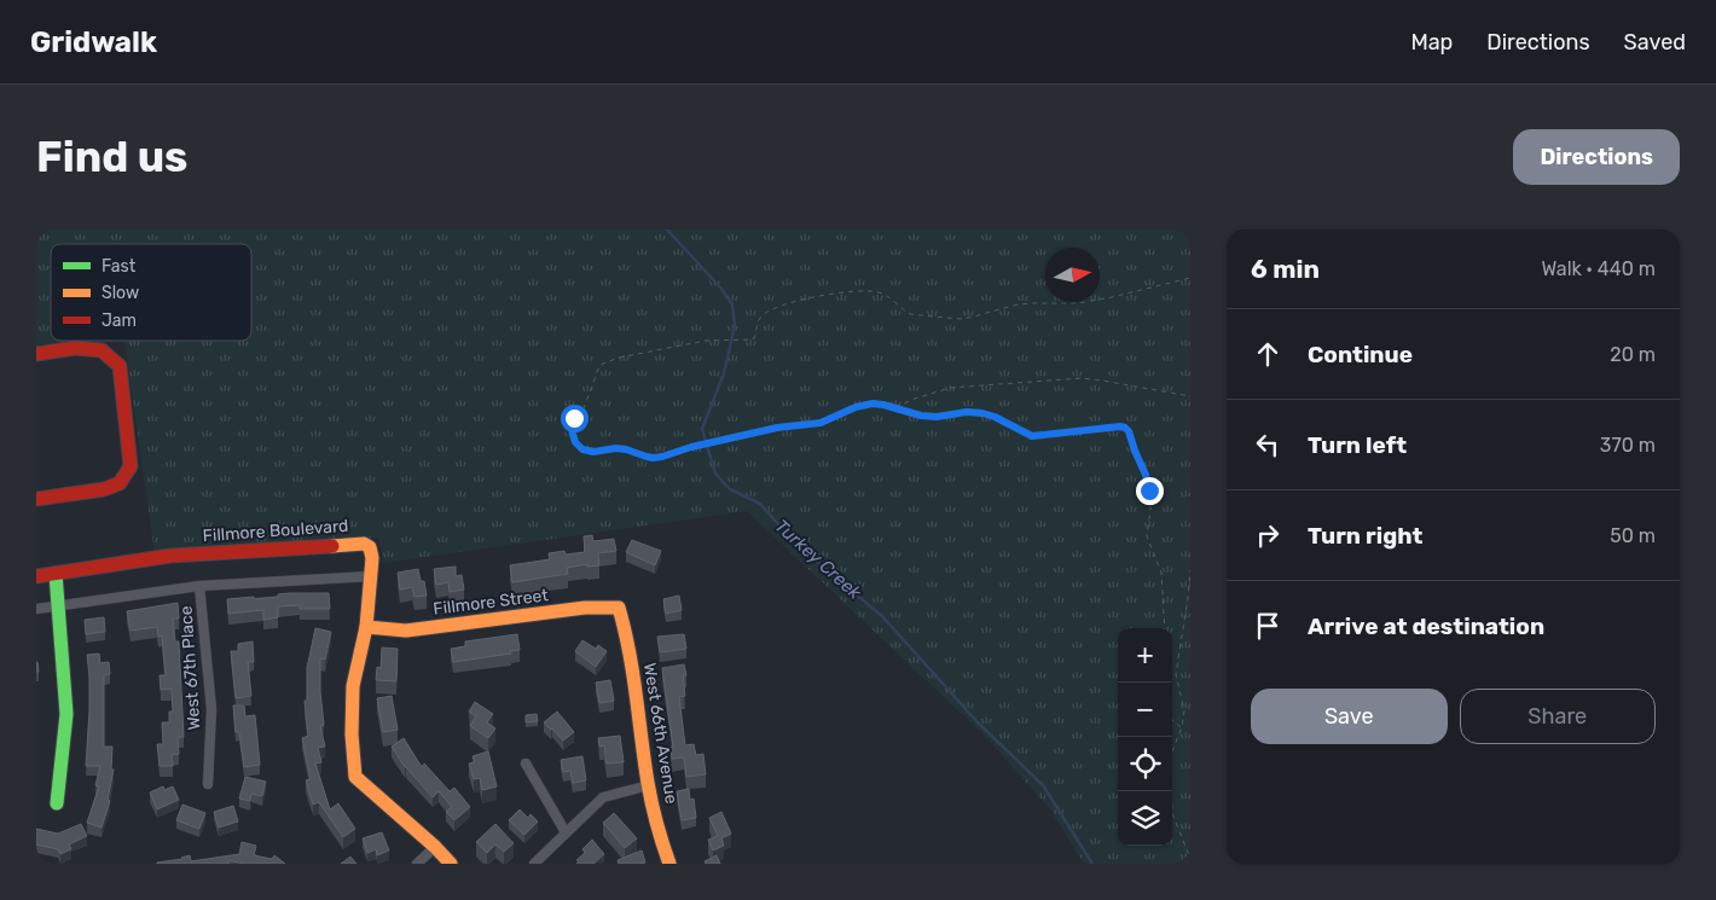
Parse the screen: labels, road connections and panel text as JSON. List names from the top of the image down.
{
  "streets": {
    "street": [
      "Fillmore Boulevard",
      "Fillmore Street",
      "West 67th Place",
      "West 66th Avenue"
    ]
  },
  "crossings": [
    ["Fillmore Street", "West 66th Avenue"]
  ],
  "water": ["Turkey Creek"],
  "legend": ["Fast", "Slow", "Jam"],
  "north": "right",
  "page": {
    "header": "Gridwalk",
    "nav": ["Map", "Directions", "Saved"],
    "buttons": [
      "Directions",
      ["Save", "Share"]
    ],
    "title": "Find us",
    "heading": ["6 min", "Walk · 440 m"],
    "list": [
      ["Continue", "20 m"],
      ["Turn left", "370 m"],
      ["Turn right", "50 m"],
      "Arrive at destination"
    ],
    "map_buttons": ["+", "−"]
  }
}
